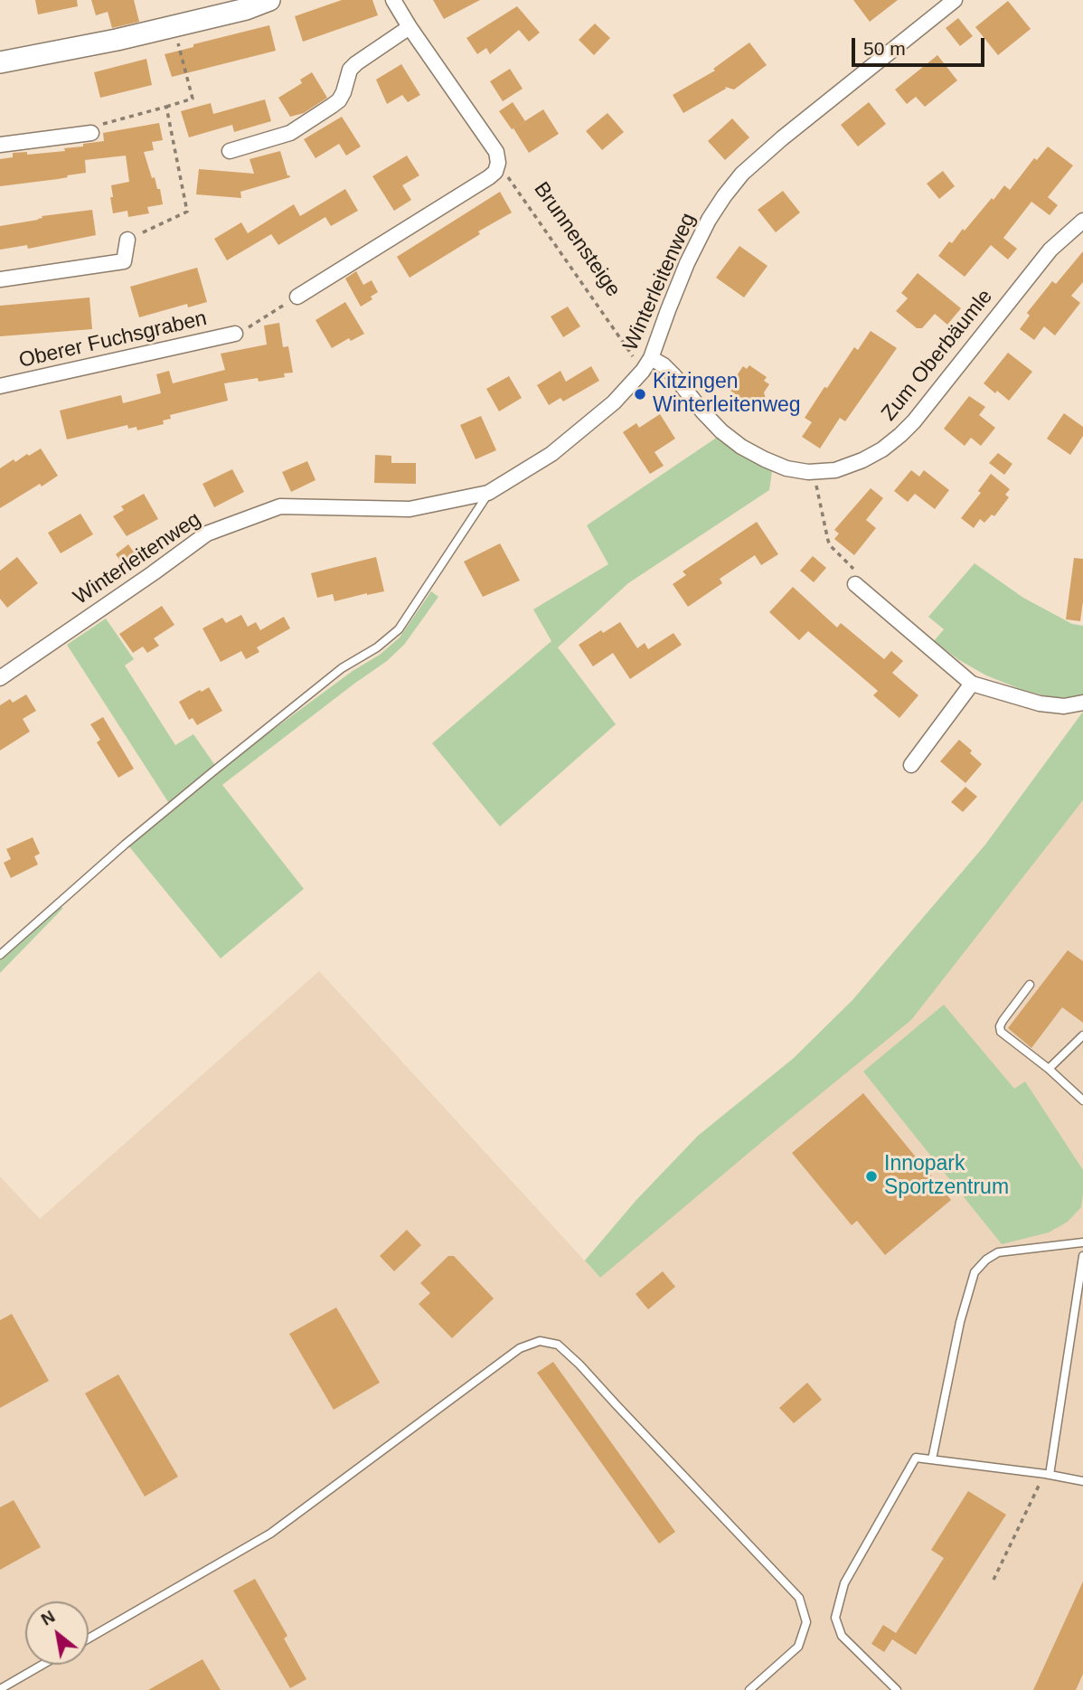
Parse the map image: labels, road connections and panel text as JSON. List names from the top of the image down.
{
  "streets": {
    "street": ["Winterleitenweg", "Oberer Fuchsgraben", "Zum Oberbäumle"],
    "path": ["Brunnensteige"]
  },
  "crossings": [
    ["Brunnensteige", "Winterleitenweg"],
    ["Brunnensteige", "Zum Oberbäumle"],
    ["Winterleitenweg", "Zum Oberbäumle"]
  ],
  "places": ["Kitzingen Winterleitenweg", "Innopark Sportzentrum"],
  "scale_bar": "50 m",
  "north": "top left"
}
